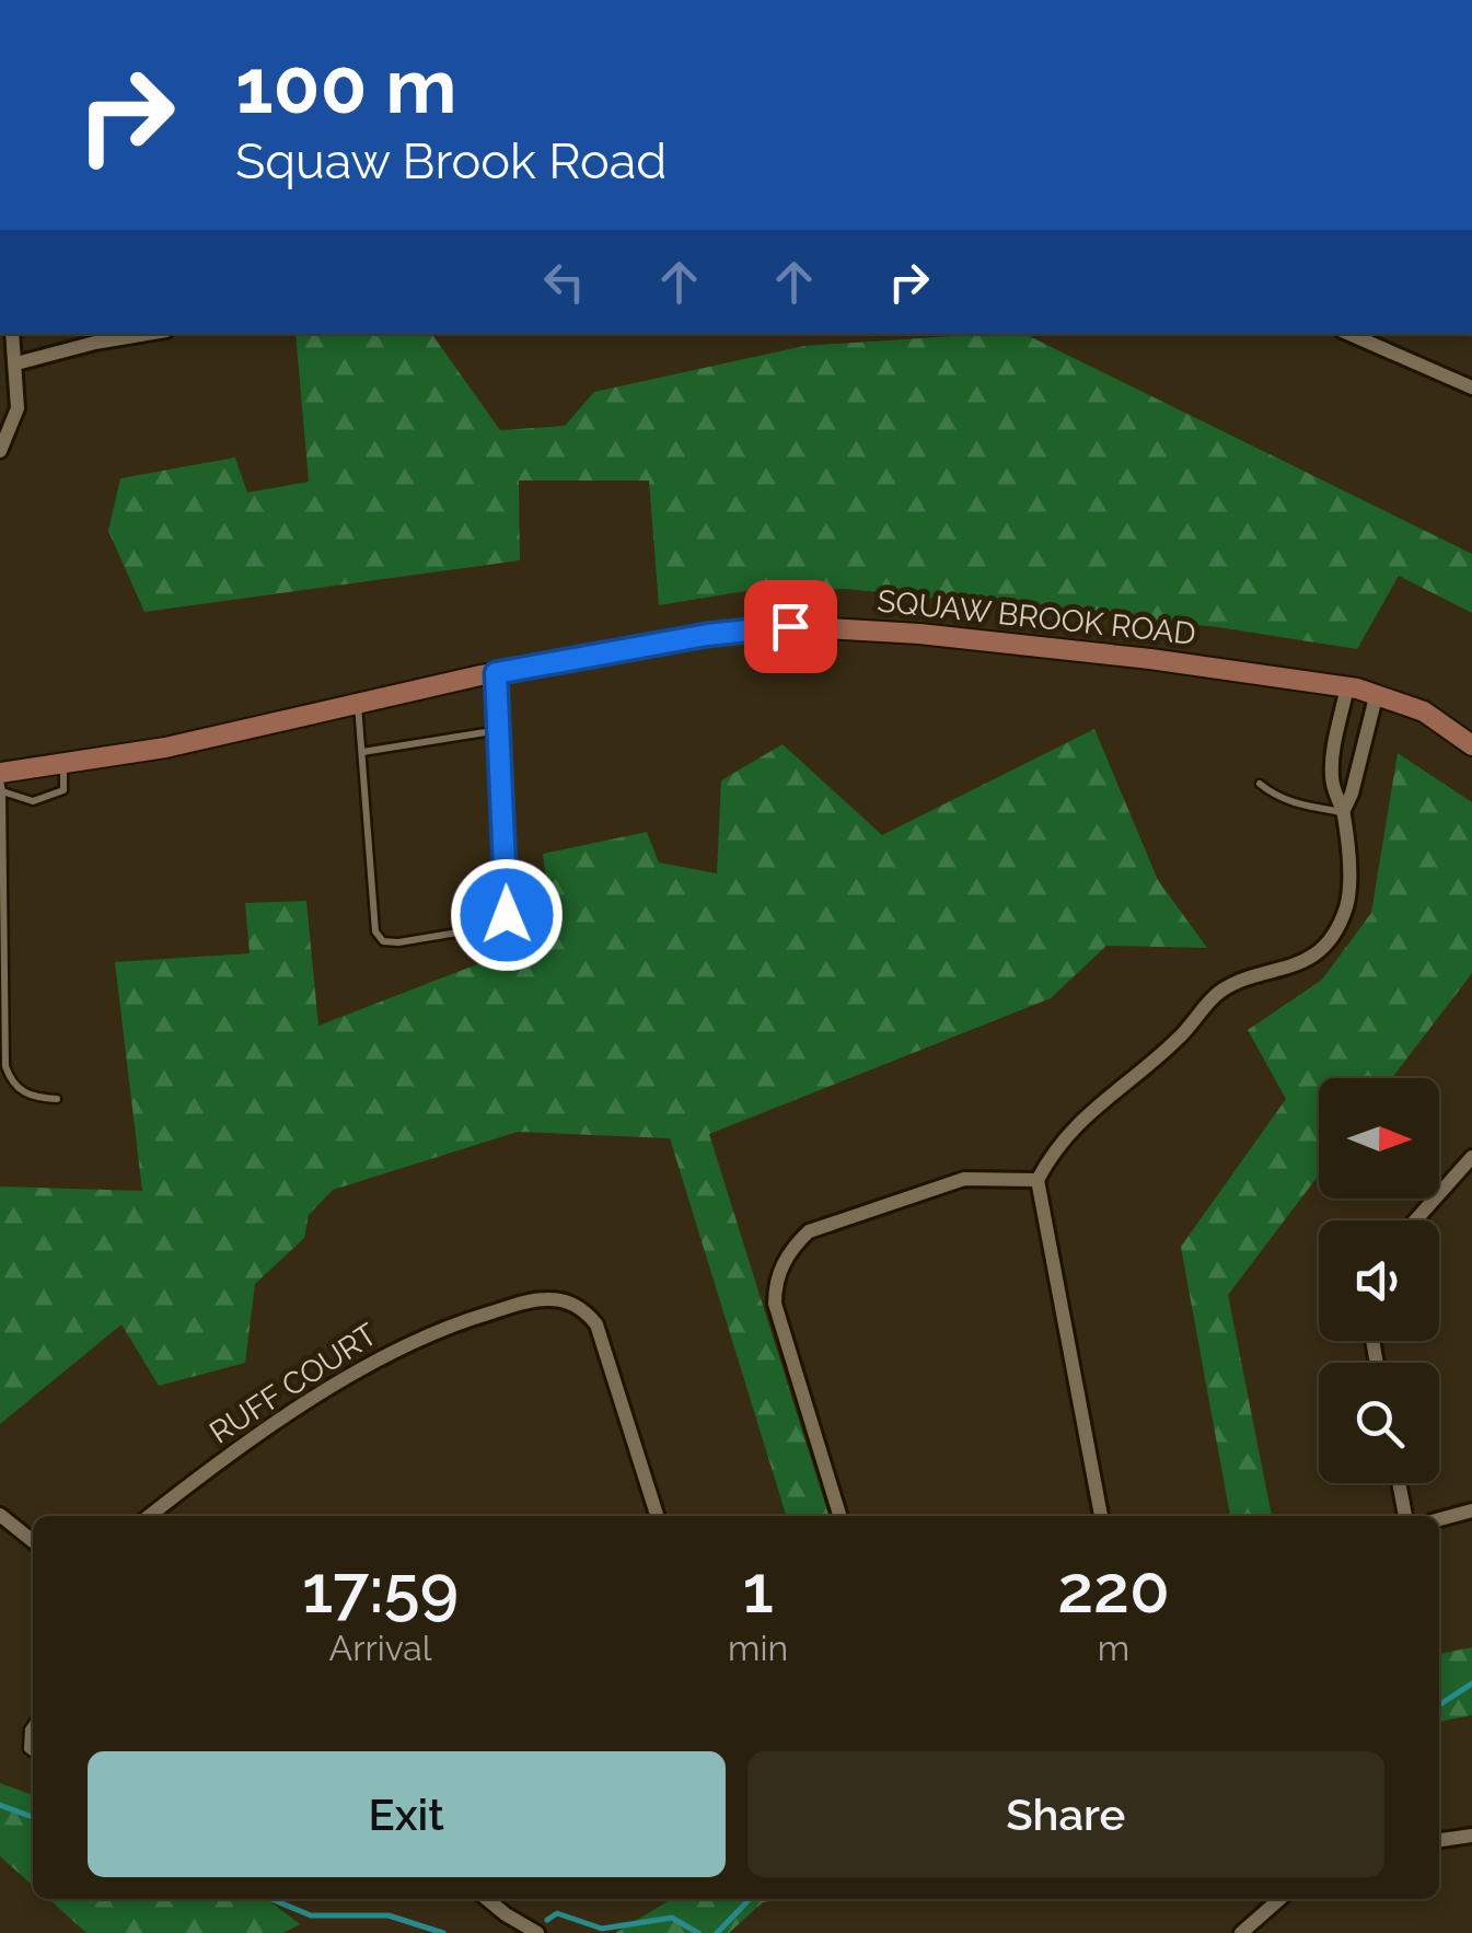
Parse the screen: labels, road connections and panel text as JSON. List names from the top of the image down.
{
  "streets": {
    "street": ["SQUAW BROOK ROAD", "RUFF COURT"]
  },
  "north": "right",
  "page": {
    "turn": ["100 m", "Squaw Brook Road"],
    "eta": [
      "17:59",
      "Arrival",
      "1",
      "min",
      "220",
      "m"
    ],
    "buttons": ["Exit", "Share"]
  }
}
